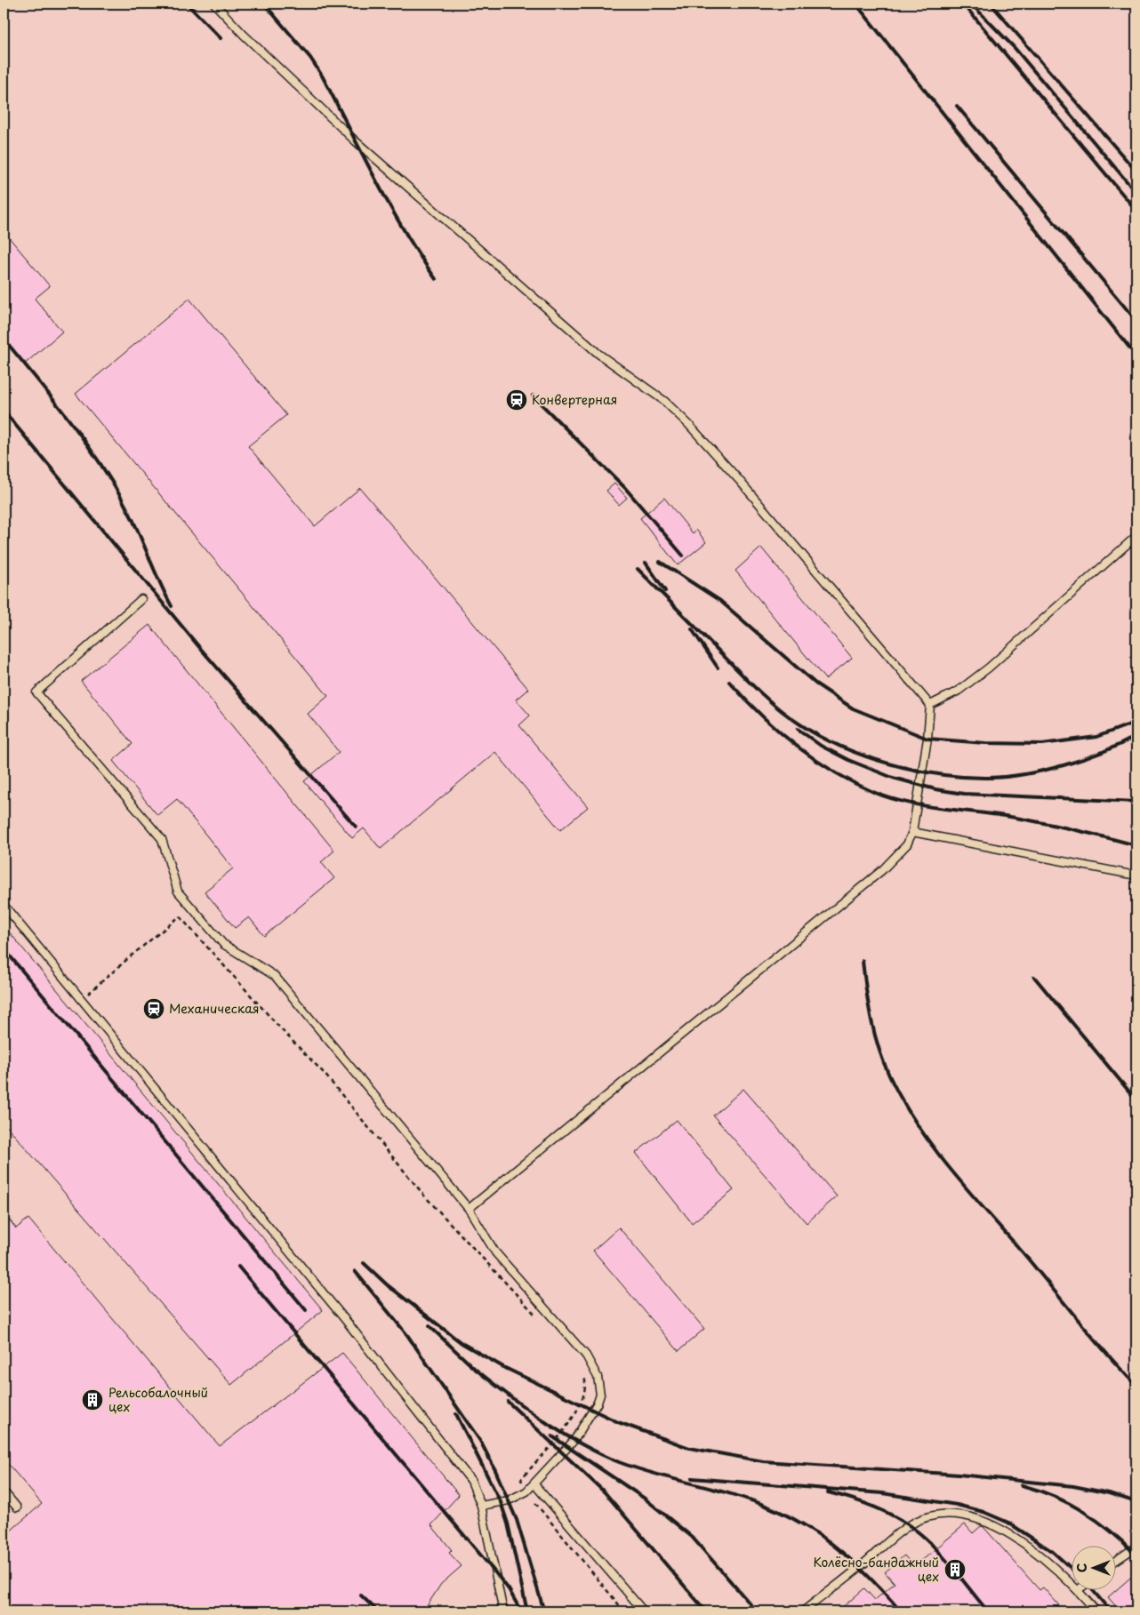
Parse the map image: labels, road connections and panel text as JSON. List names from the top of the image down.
{
  "places": {
    "station": ["Конвертерная", "Механическая"],
    "building": ["Рельсобалочный цех", "Колёсно-бандажный цех"]
  },
  "north": "left"
}
